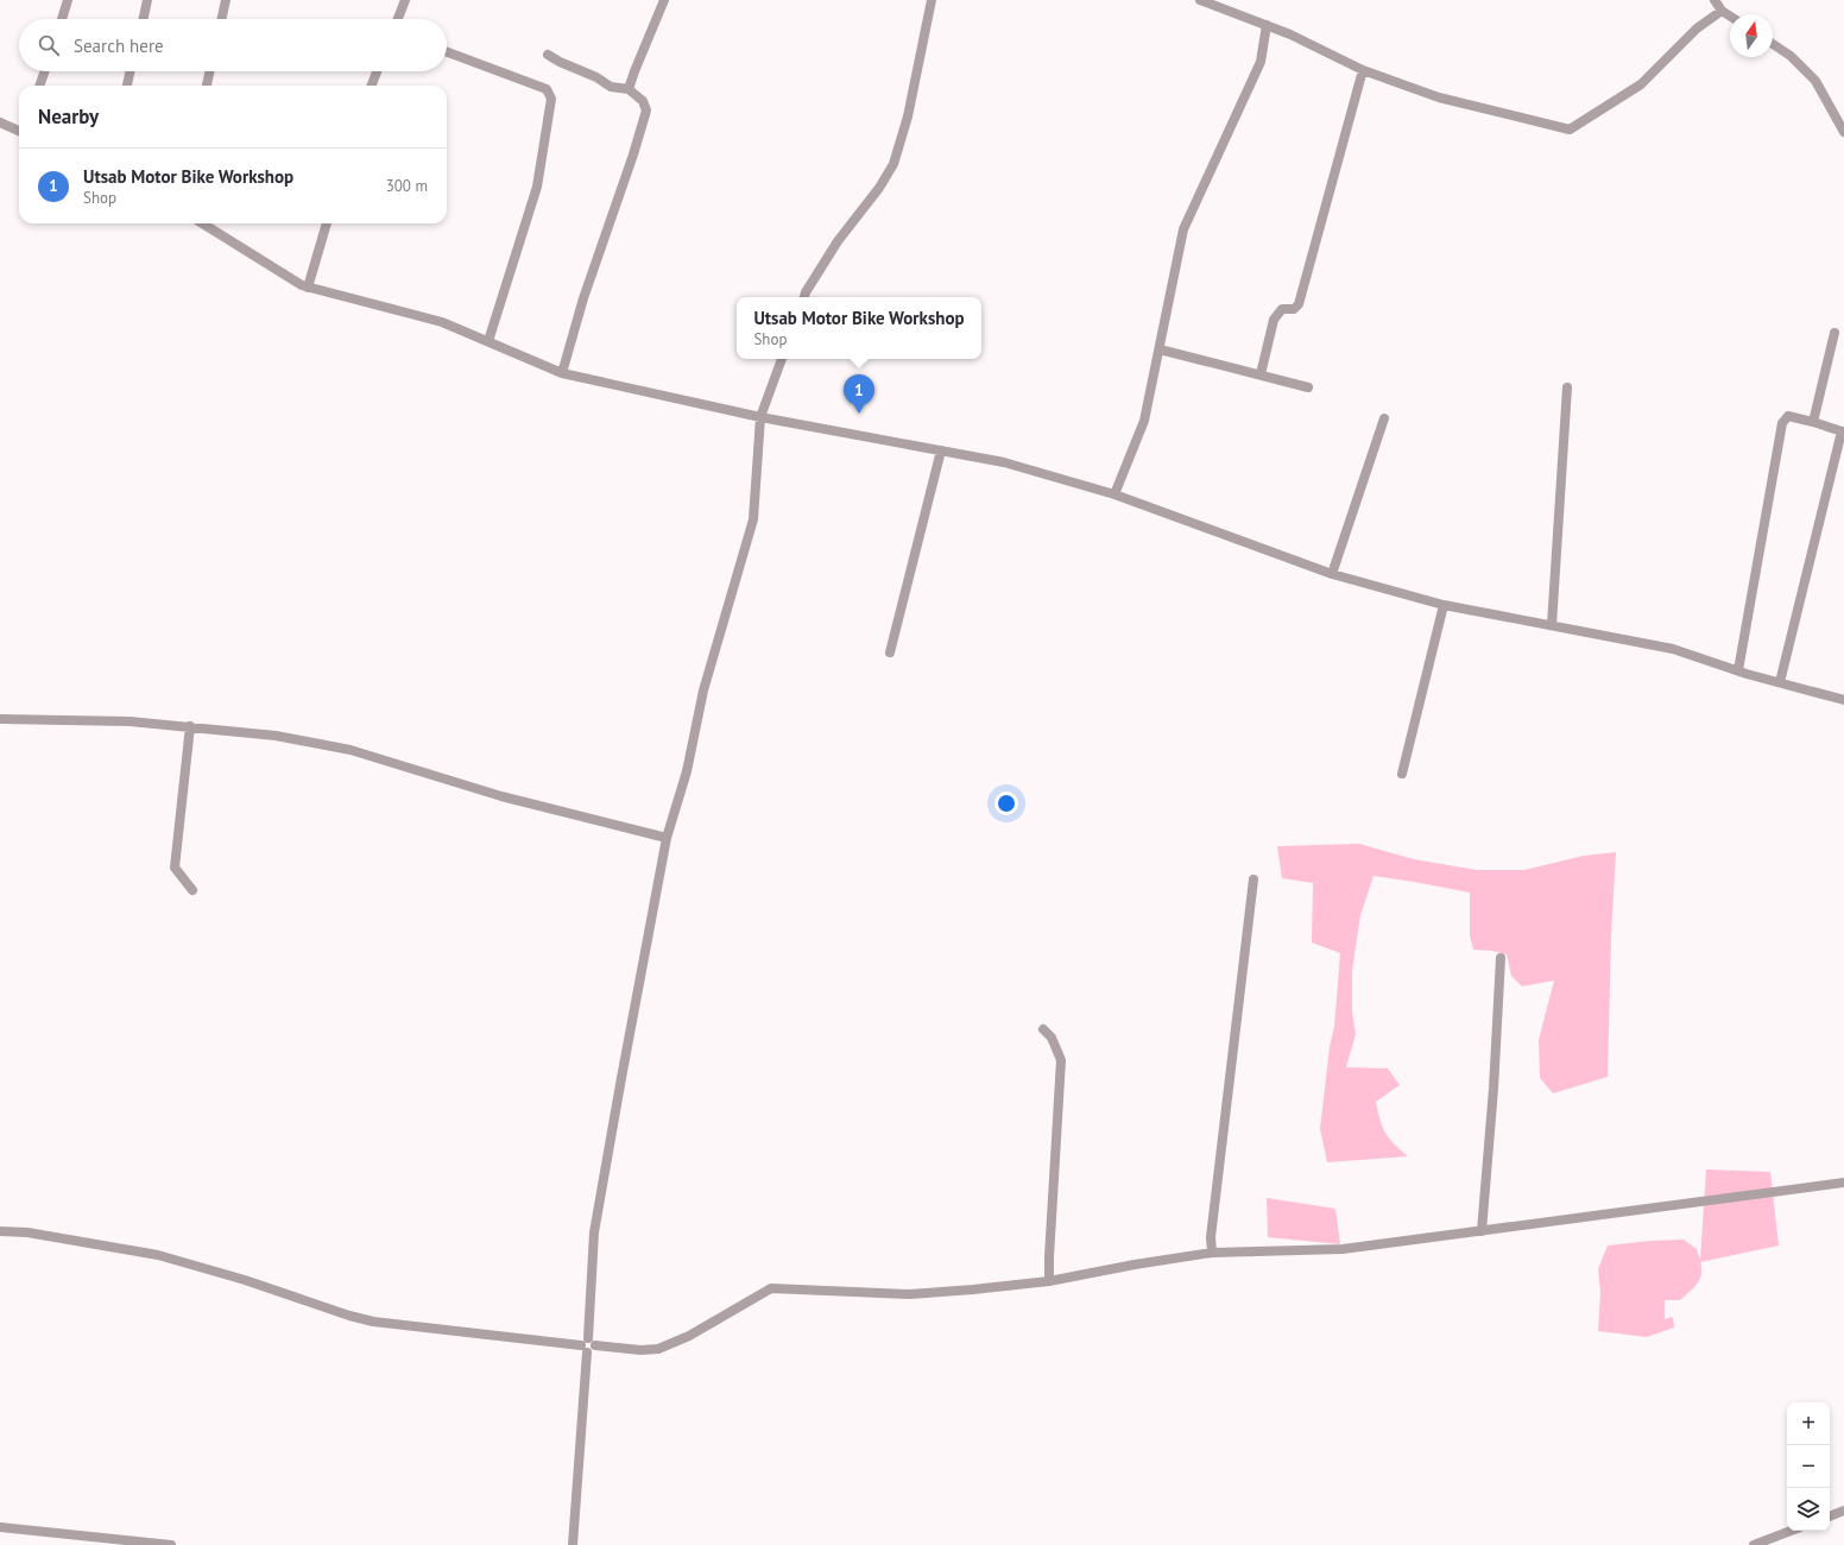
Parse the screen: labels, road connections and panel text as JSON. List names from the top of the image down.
{
  "north": "top",
  "page": {
    "search": "Search here",
    "heading": "Nearby",
    "list": [
      {
        "mark": "1",
        "name": "Utsab Motor Bike Workshop",
        "note": "Shop",
        "value": "300 m"
      }
    ],
    "popup": ["Utsab Motor Bike Workshop", "Shop"],
    "pins": "1",
    "map_buttons": ["+", "−"]
  }
}
